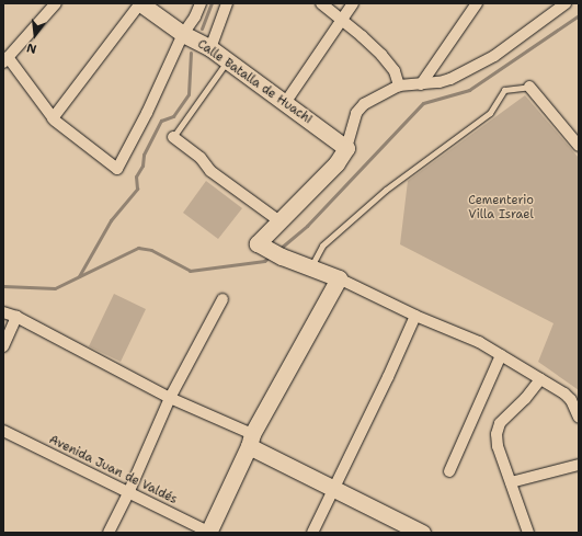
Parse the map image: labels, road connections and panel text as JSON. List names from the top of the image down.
{
  "streets": {
    "street": ["Calle Batalla de Huachi", "Avenida Juan de Valdés"]
  },
  "parks": ["Cementerio Villa Israel"],
  "north": "bottom"
}
